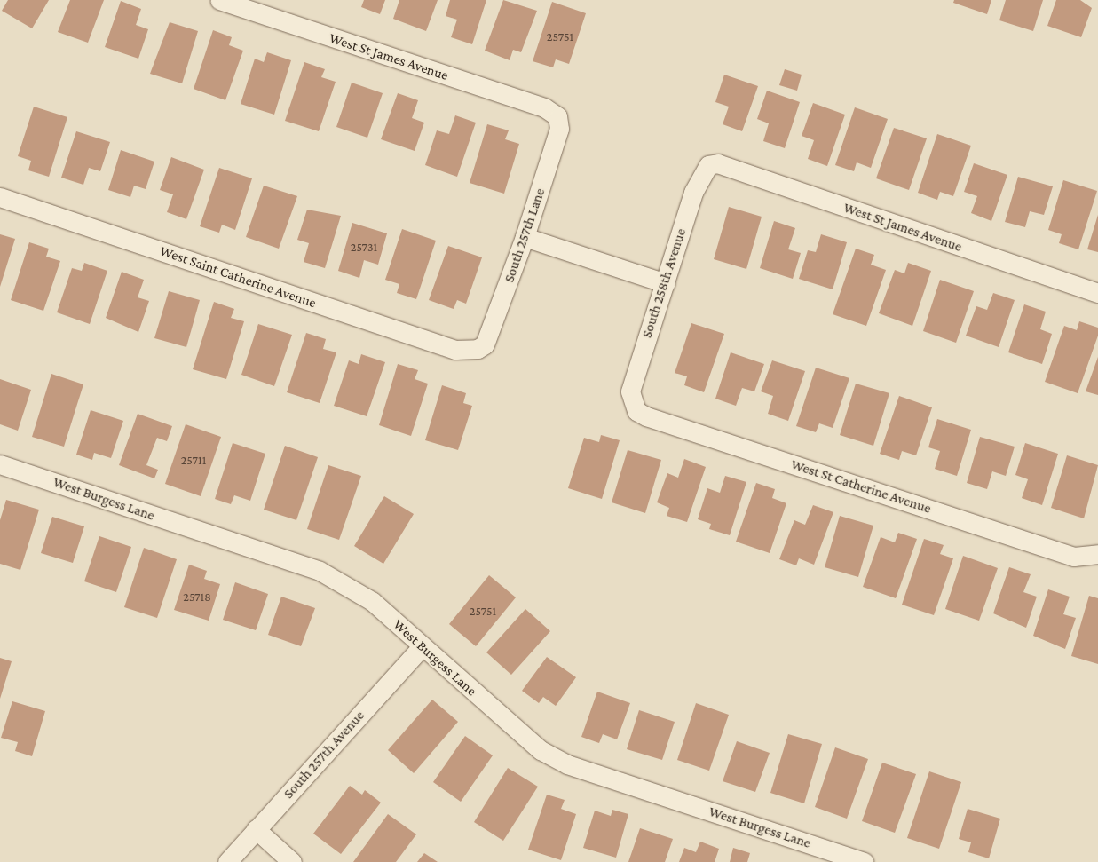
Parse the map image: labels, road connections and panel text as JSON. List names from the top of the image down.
{
  "streets": {
    "street": [
      "West St James Avenue",
      "South 257th Lane",
      "West Saint Catherine Avenue",
      "South 258th Avenue",
      "West St Catherine Avenue",
      "West Burgess Lane",
      "South 257th Avenue"
    ]
  },
  "crossings": [
    ["West St James Avenue", "South 257th Lane"],
    ["West St James Avenue", "South 258th Avenue"],
    ["South 257th Lane", "West Saint Catherine Avenue"],
    ["South 258th Avenue", "West St Catherine Avenue"],
    ["West Burgess Lane", "South 257th Avenue"]
  ],
  "house_numbers": [
    "25751",
    "25731",
    "25711",
    "25718",
    "25751"
  ]
}
